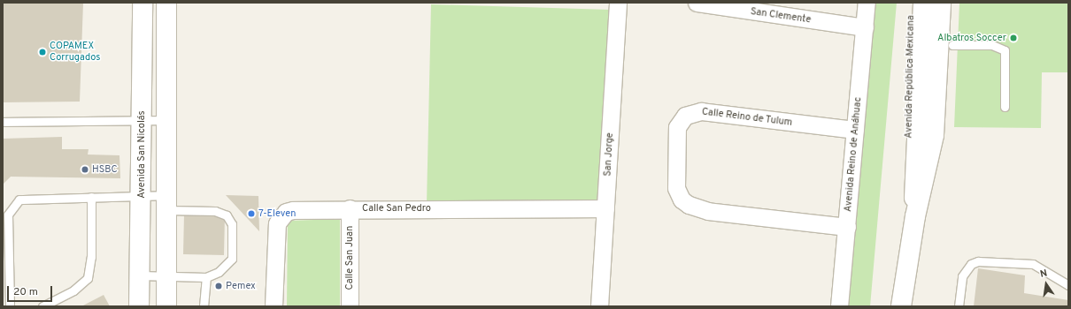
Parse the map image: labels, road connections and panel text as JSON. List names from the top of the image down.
{
  "streets": {
    "street": [
      "San Clemente",
      "Avenida República Mexicana",
      "Calle Reino de Tulum",
      "Avenida San Nicolás",
      "San Jorge",
      "Avenida Reino de Anáhuac",
      "Calle San Pedro",
      "Calle San Juan"
    ]
  },
  "crossings": [
    ["San Clemente", "Avenida Reino de Anáhuac"],
    ["Calle Reino de Tulum", "Avenida Reino de Anáhuac"],
    ["San Jorge", "Calle San Pedro"],
    ["Calle San Pedro", "Calle San Juan"]
  ],
  "places": [
    "Albatros Soccer",
    "COPAMEX Corrugados",
    "HSBC",
    "7-Eleven",
    "Pemex"
  ],
  "scale_bar": "20 m",
  "north": "top"
}
